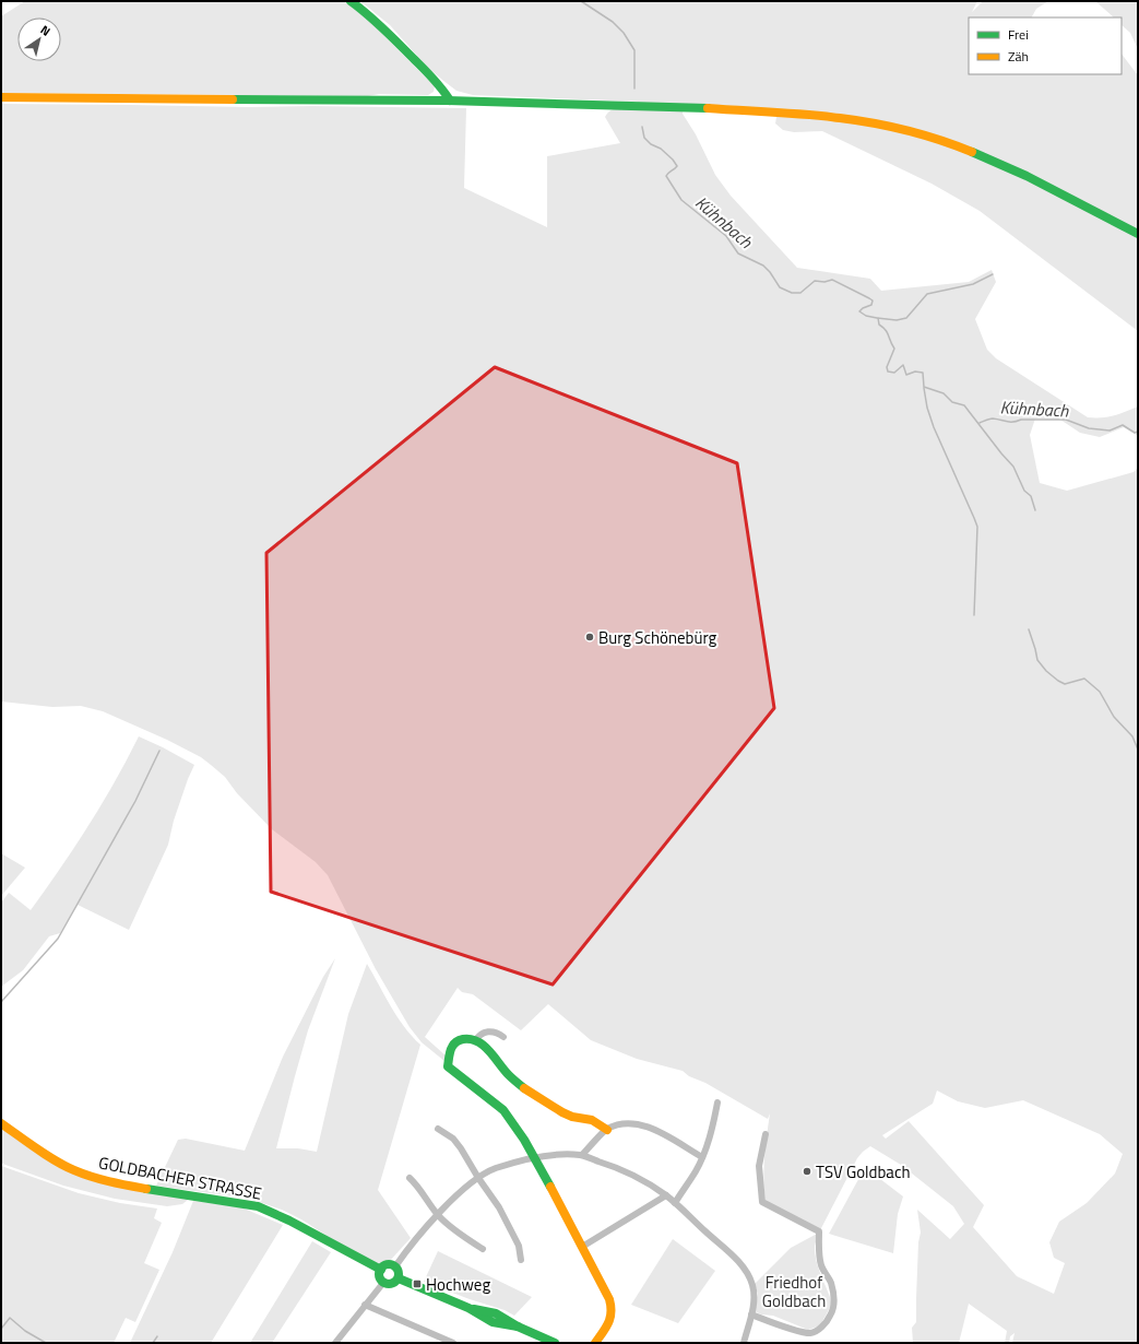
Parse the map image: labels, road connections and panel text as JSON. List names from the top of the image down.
{
  "streets": {
    "street": ["GOLDBACHER STRASSE"]
  },
  "water": ["Kühnbach"],
  "parks": ["Friedhof Goldbach"],
  "places": {
    "other": ["Burg Schönebürg", "TSV Goldbach"],
    "transit": ["Hochweg"]
  },
  "legend": ["Frei", "Zäh"],
  "north": "top right"
}
